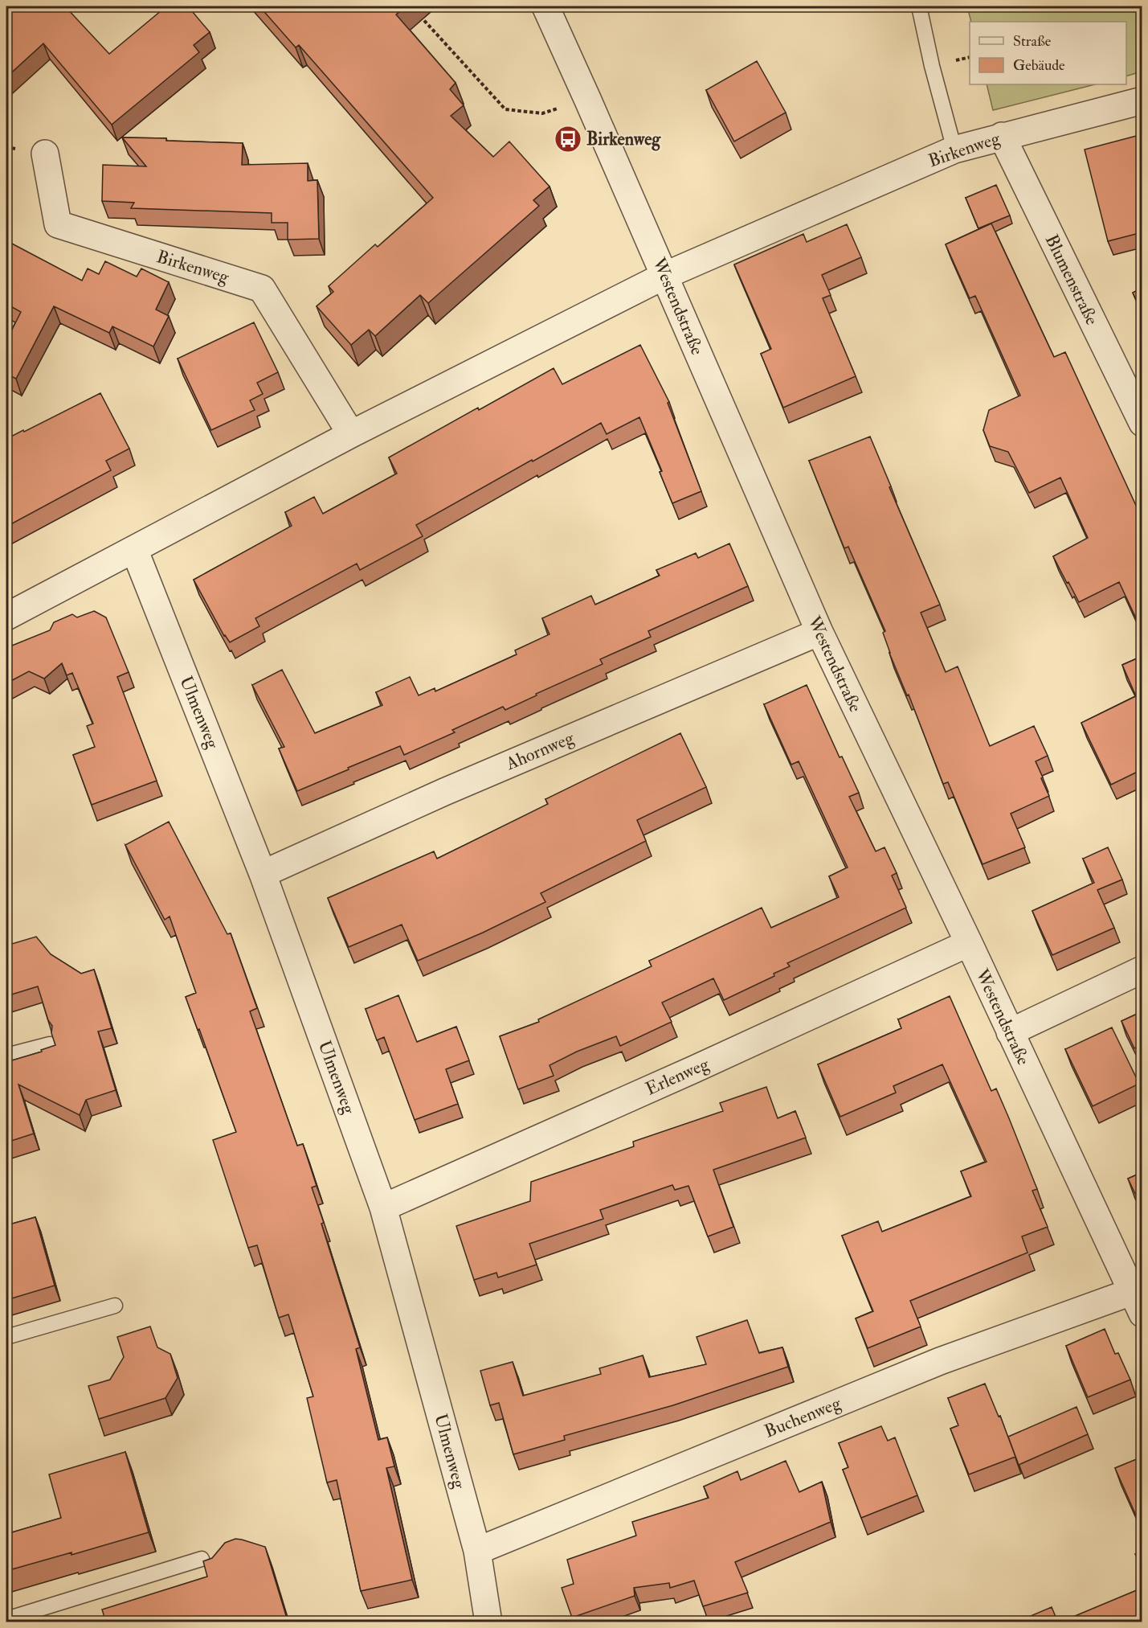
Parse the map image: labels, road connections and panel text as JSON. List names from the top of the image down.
{
  "streets": {
    "street": [
      "Birkenweg",
      "Blumenstraße",
      "Westendstraße",
      "Ulmenweg",
      "Ahornweg",
      "Erlenweg",
      "Buchenweg"
    ]
  },
  "crossings": [
    ["Birkenweg", "Blumenstraße"],
    ["Birkenweg", "Westendstraße"],
    ["Birkenweg", "Ulmenweg"],
    ["Westendstraße", "Ahornweg"],
    ["Westendstraße", "Erlenweg"],
    ["Westendstraße", "Buchenweg"],
    ["Ulmenweg", "Ahornweg"],
    ["Ulmenweg", "Erlenweg"],
    ["Ulmenweg", "Buchenweg"]
  ],
  "places": {
    "bus stop": ["Birkenweg"]
  },
  "legend": ["Straße", "Gebäude"]
}
